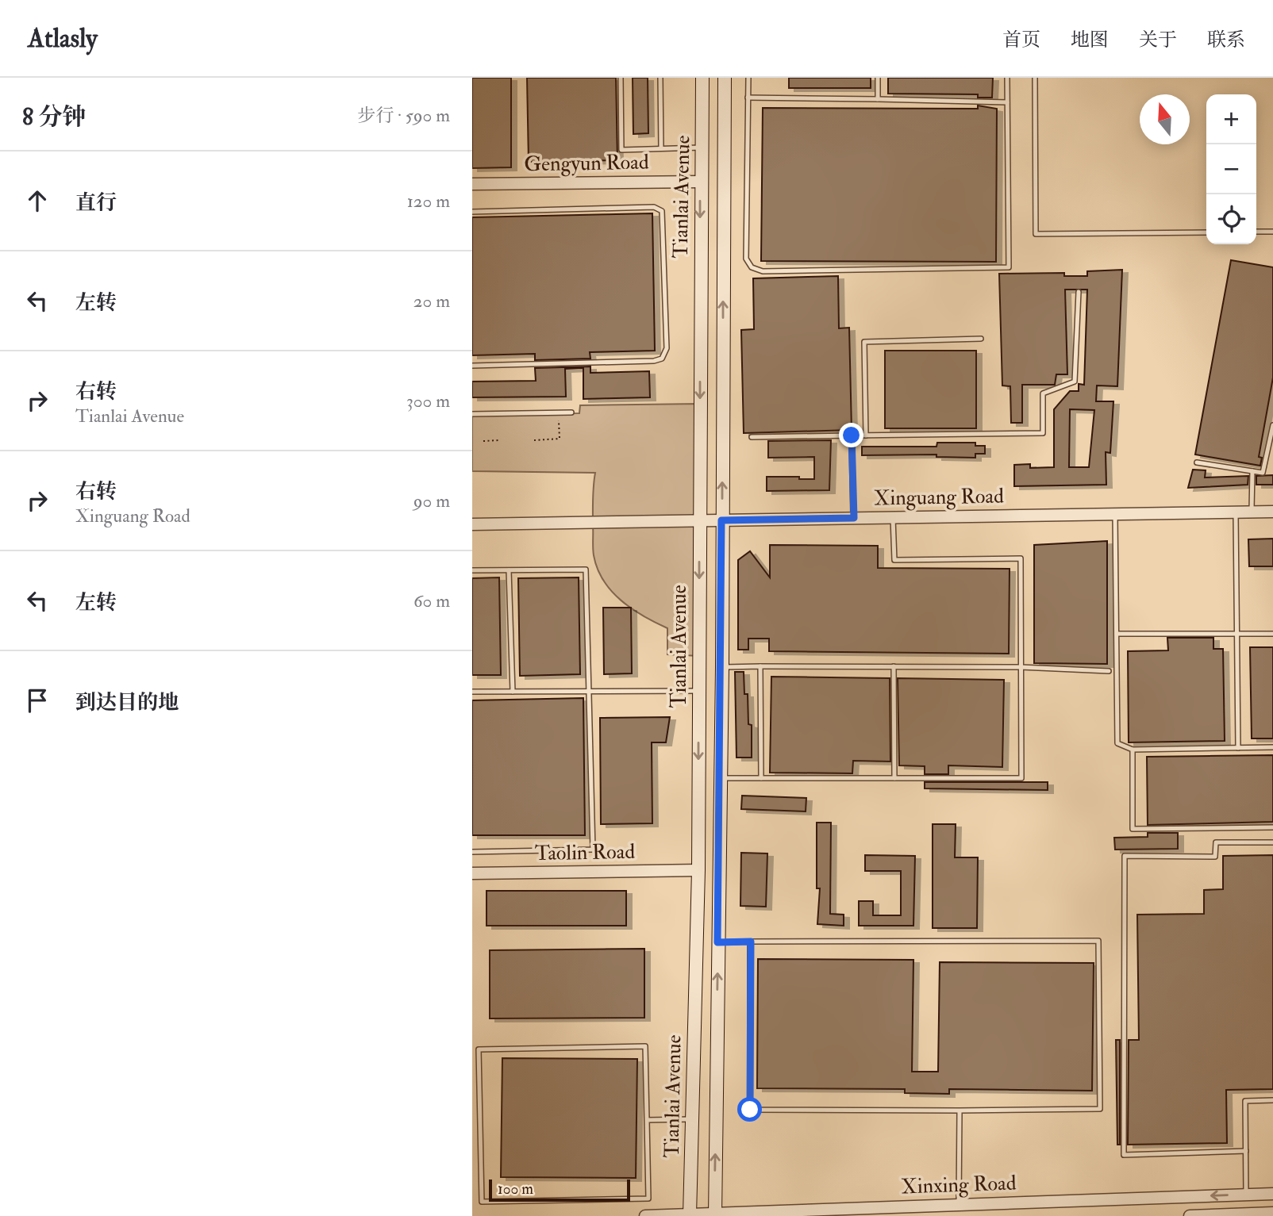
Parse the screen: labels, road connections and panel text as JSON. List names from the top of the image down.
{
  "streets": {
    "main road": ["Tianlai Avenue"],
    "street": [
      "Gengyun Road",
      "Xinguang Road",
      "Taolin Road",
      "Xinxing Road"
    ]
  },
  "crossings": [
    ["Gengyun Road", "Tianlai Avenue"],
    ["Tianlai Avenue", "Xinguang Road"],
    ["Tianlai Avenue", "Taolin Road"],
    ["Tianlai Avenue", "Xinxing Road"]
  ],
  "one_way": ["Xinxing Road"],
  "scale_bar": "100 m",
  "north": "top",
  "page": {
    "header": "Atlasly",
    "nav": [
      "首页",
      "地图",
      "关于",
      "联系"
    ],
    "heading": ["8 分钟", "步行 · 590 m"],
    "map_buttons": ["+", "−"],
    "list": [
      ["直行", "120 m"],
      ["左转", "20 m"],
      ["右转", "Tianlai Avenue", "300 m"],
      ["右转", "Xinguang Road", "90 m"],
      ["左转", "60 m"],
      "到达目的地"
    ],
    "scale": "100 m"
  }
}
